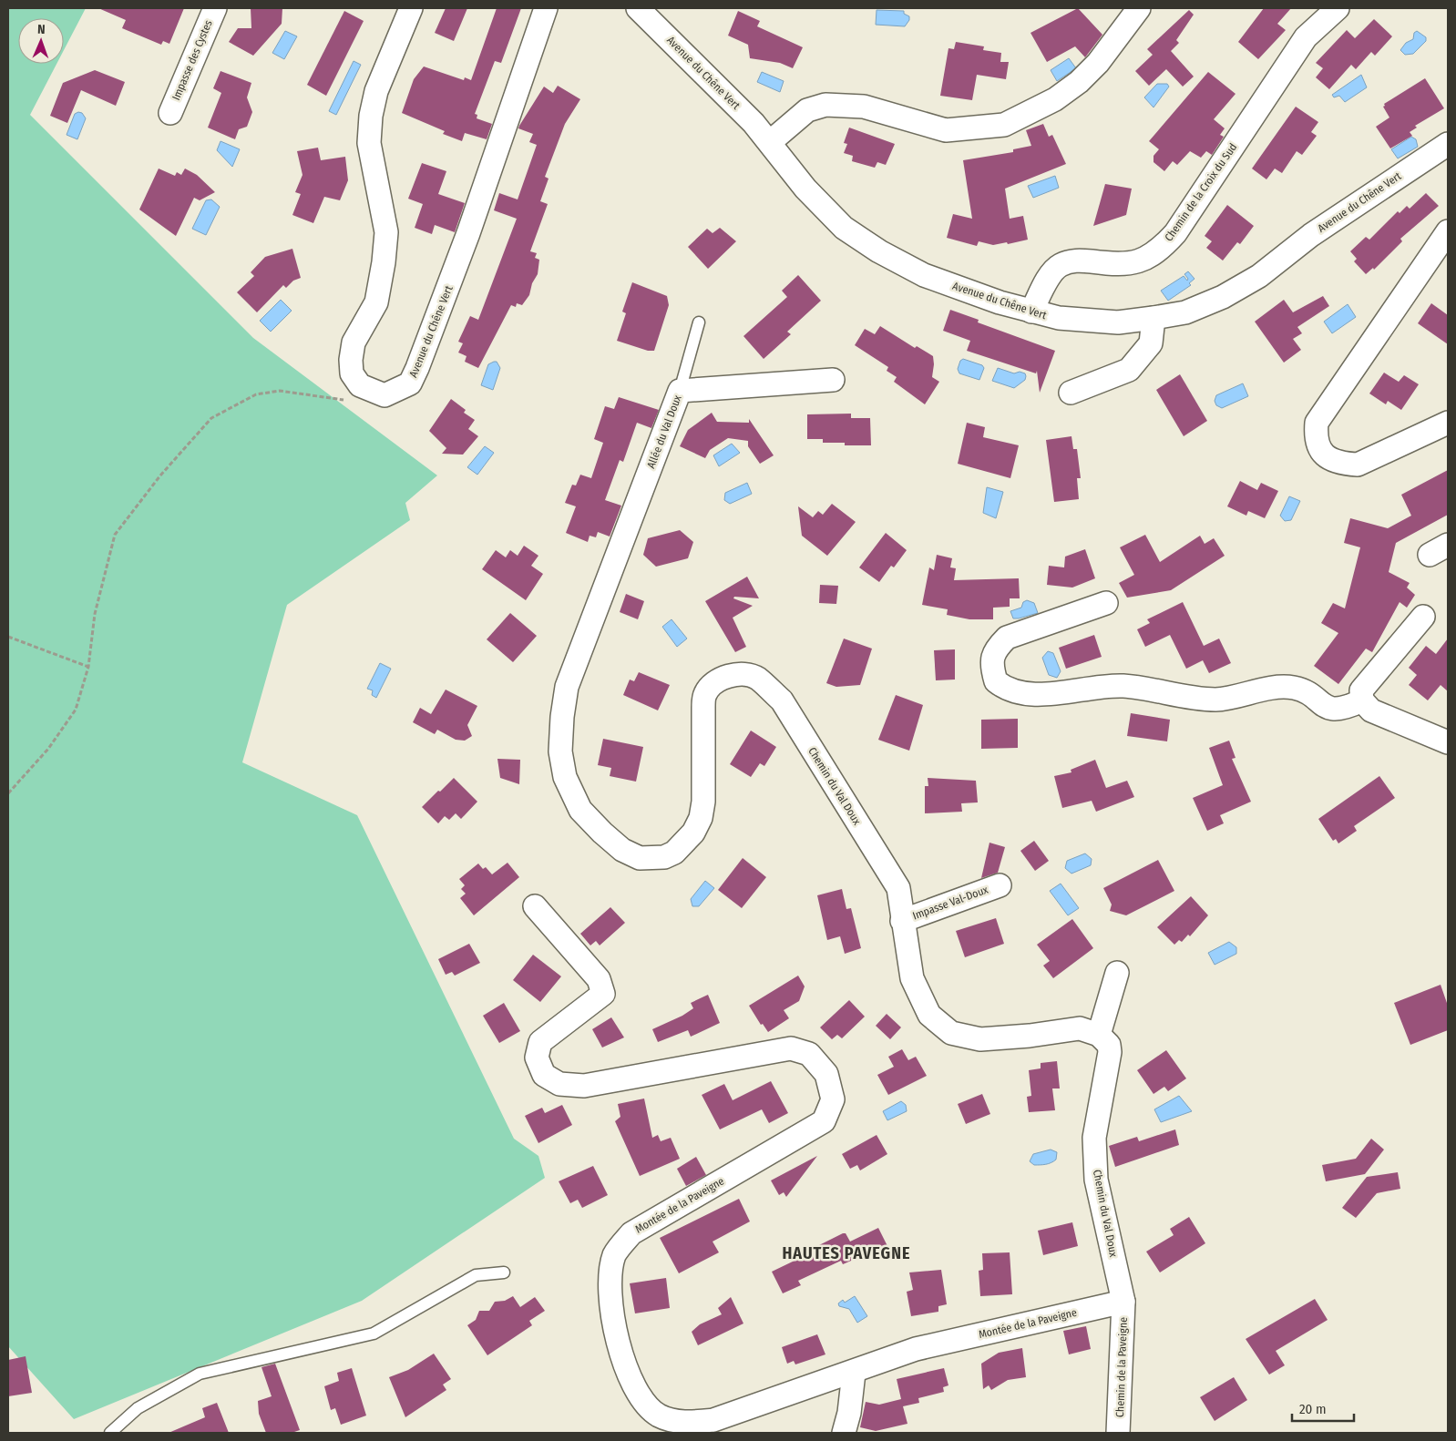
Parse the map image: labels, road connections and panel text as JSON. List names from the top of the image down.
{
  "streets": {
    "street": [
      "Impasse des Cystes",
      "Avenue du Chêne Vert",
      "Chemin de la Croix du Sud",
      "Allée du Val Doux",
      "Chemin du Val Doux",
      "Impasse Val-Doux",
      "Montée de la Paveigne",
      "Chemin de la Paveigne"
    ]
  },
  "crossings": [
    ["Avenue du Chêne Vert", "Chemin de la Croix du Sud"],
    ["Allée du Val Doux", "Chemin du Val Doux"],
    ["Chemin du Val Doux", "Impasse Val-Doux"],
    ["Chemin du Val Doux", "Montée de la Paveigne"],
    ["Chemin du Val Doux", "Chemin de la Paveigne"],
    ["Montée de la Paveigne", "Chemin de la Paveigne"]
  ],
  "districts": ["HAUTES PAVEGNE"],
  "scale_bar": "20 m",
  "north": "top"
}
